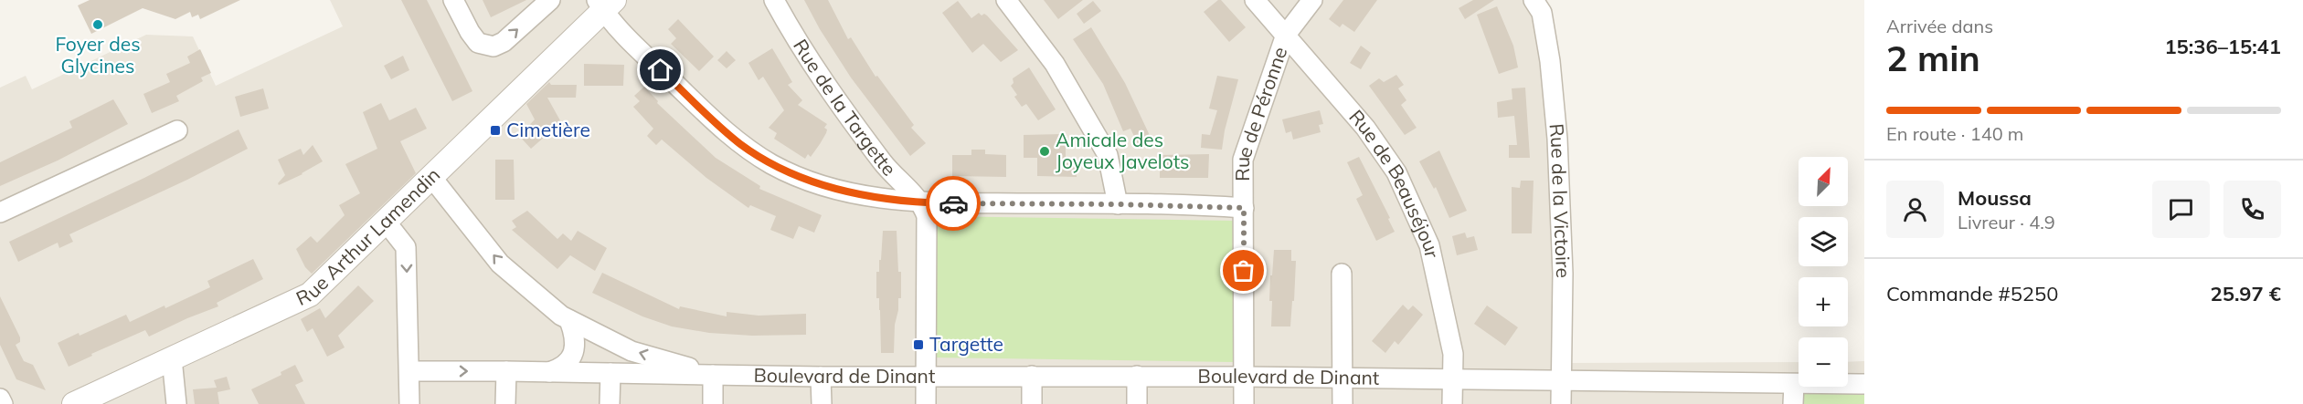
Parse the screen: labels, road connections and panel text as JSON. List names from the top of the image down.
{
  "streets": {
    "street": [
      "Rue de la Targette",
      "Rue de Péronne",
      "Rue de Beauséjour",
      "Rue de la Victoire",
      "Rue Arthur Lamendin",
      "Boulevard de Dinant"
    ]
  },
  "crossings": [
    ["Rue de Péronne", "Rue de Beauséjour"],
    ["Rue de Péronne", "Boulevard de Dinant"],
    ["Rue de Beauséjour", "Boulevard de Dinant"],
    ["Rue de la Victoire", "Boulevard de Dinant"],
    ["Rue Arthur Lamendin", "Boulevard de Dinant"]
  ],
  "places": {
    "other": ["Foyer des Glycines", "Amicale des Joyeux Javelots"],
    "transit": ["Cimetière", "Targette"]
  },
  "north": "top right",
  "page": {
    "heading": ["2 min", "Arrivée dans", "15:36–15:41"],
    "panel": [
      "Moussa",
      "Livreur · 4.9",
      "Commande #5250",
      "25.97 €"
    ],
    "bar": "En route · 140 m",
    "map_buttons": ["+", "−"]
  }
}
